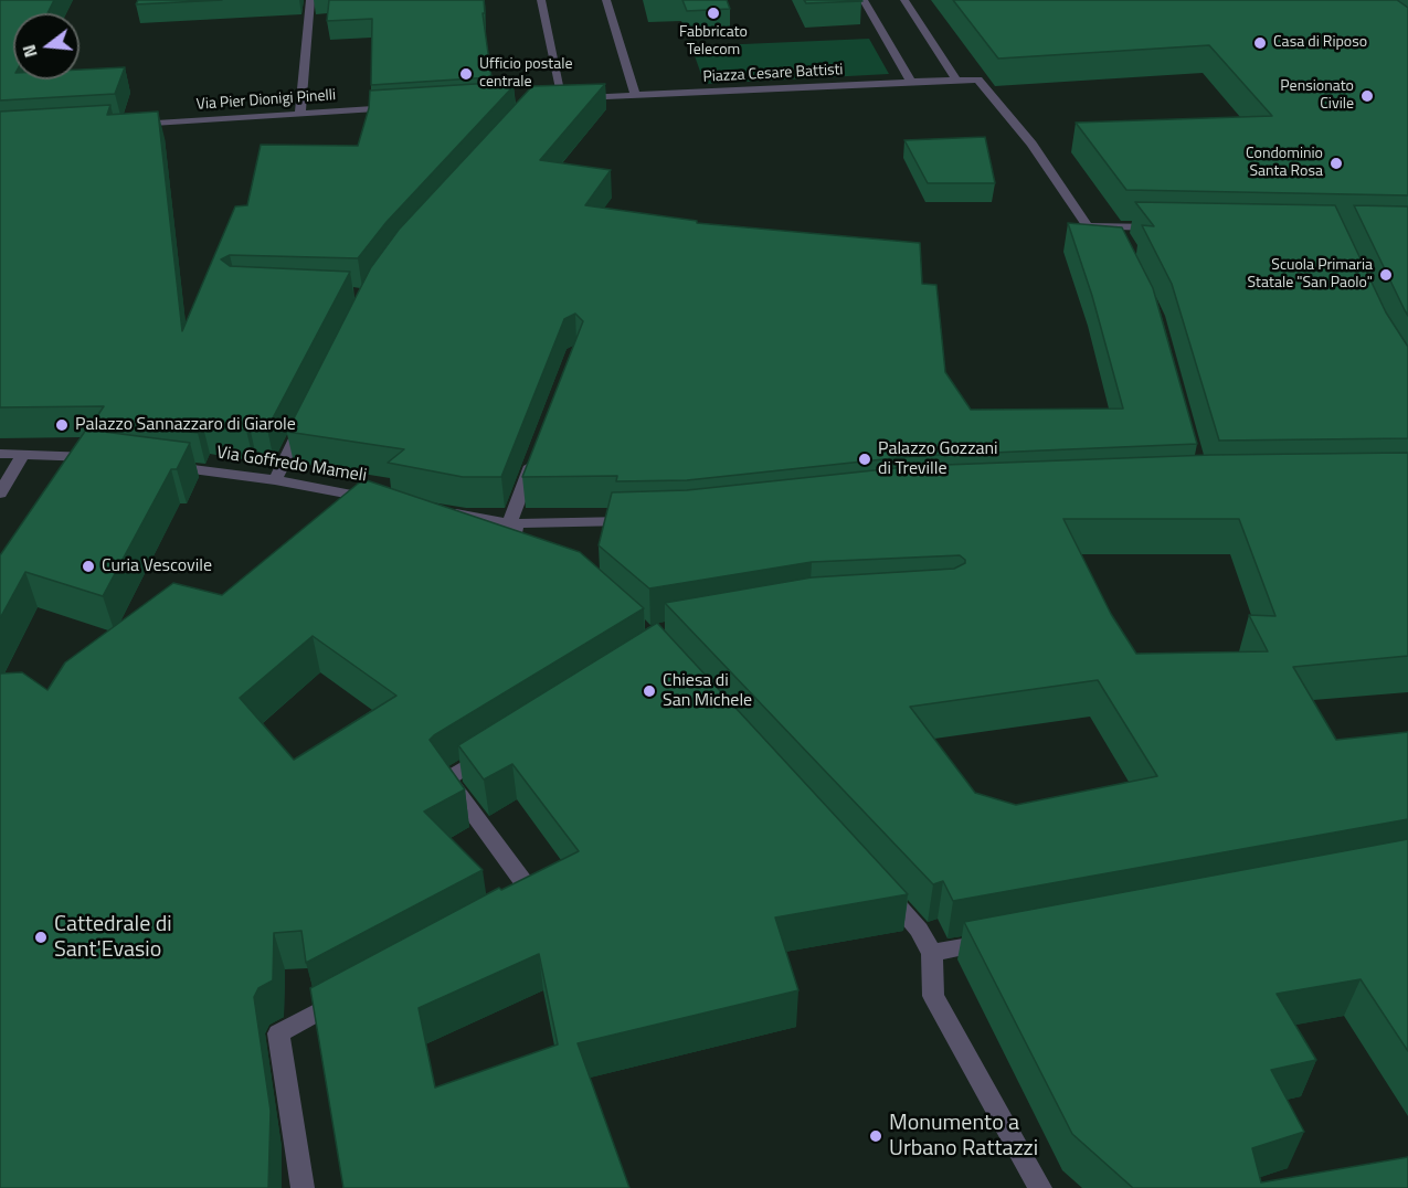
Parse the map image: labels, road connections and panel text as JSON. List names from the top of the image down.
{
  "streets": {
    "street": ["Piazza Cesare Battisti", "Via Pier Dionigi Pinelli", "Via Goffredo Mameli"]
  },
  "places": [
    "Fabbricato Telecom",
    "Casa di Riposo",
    "Ufficio postale centrale",
    "Pensionato Civile",
    "Condominio Santa Rosa",
    "Scuola Primaria Statale \"San Paolo\"",
    "Palazzo Sannazzaro di Giarole",
    "Palazzo Gozzani di Treville",
    "Curia Vescovile",
    "Chiesa di San Michele",
    "Cattedrale di Sant'Evasio",
    "Monumento a Urbano Rattazzi"
  ],
  "north": "left"
}
